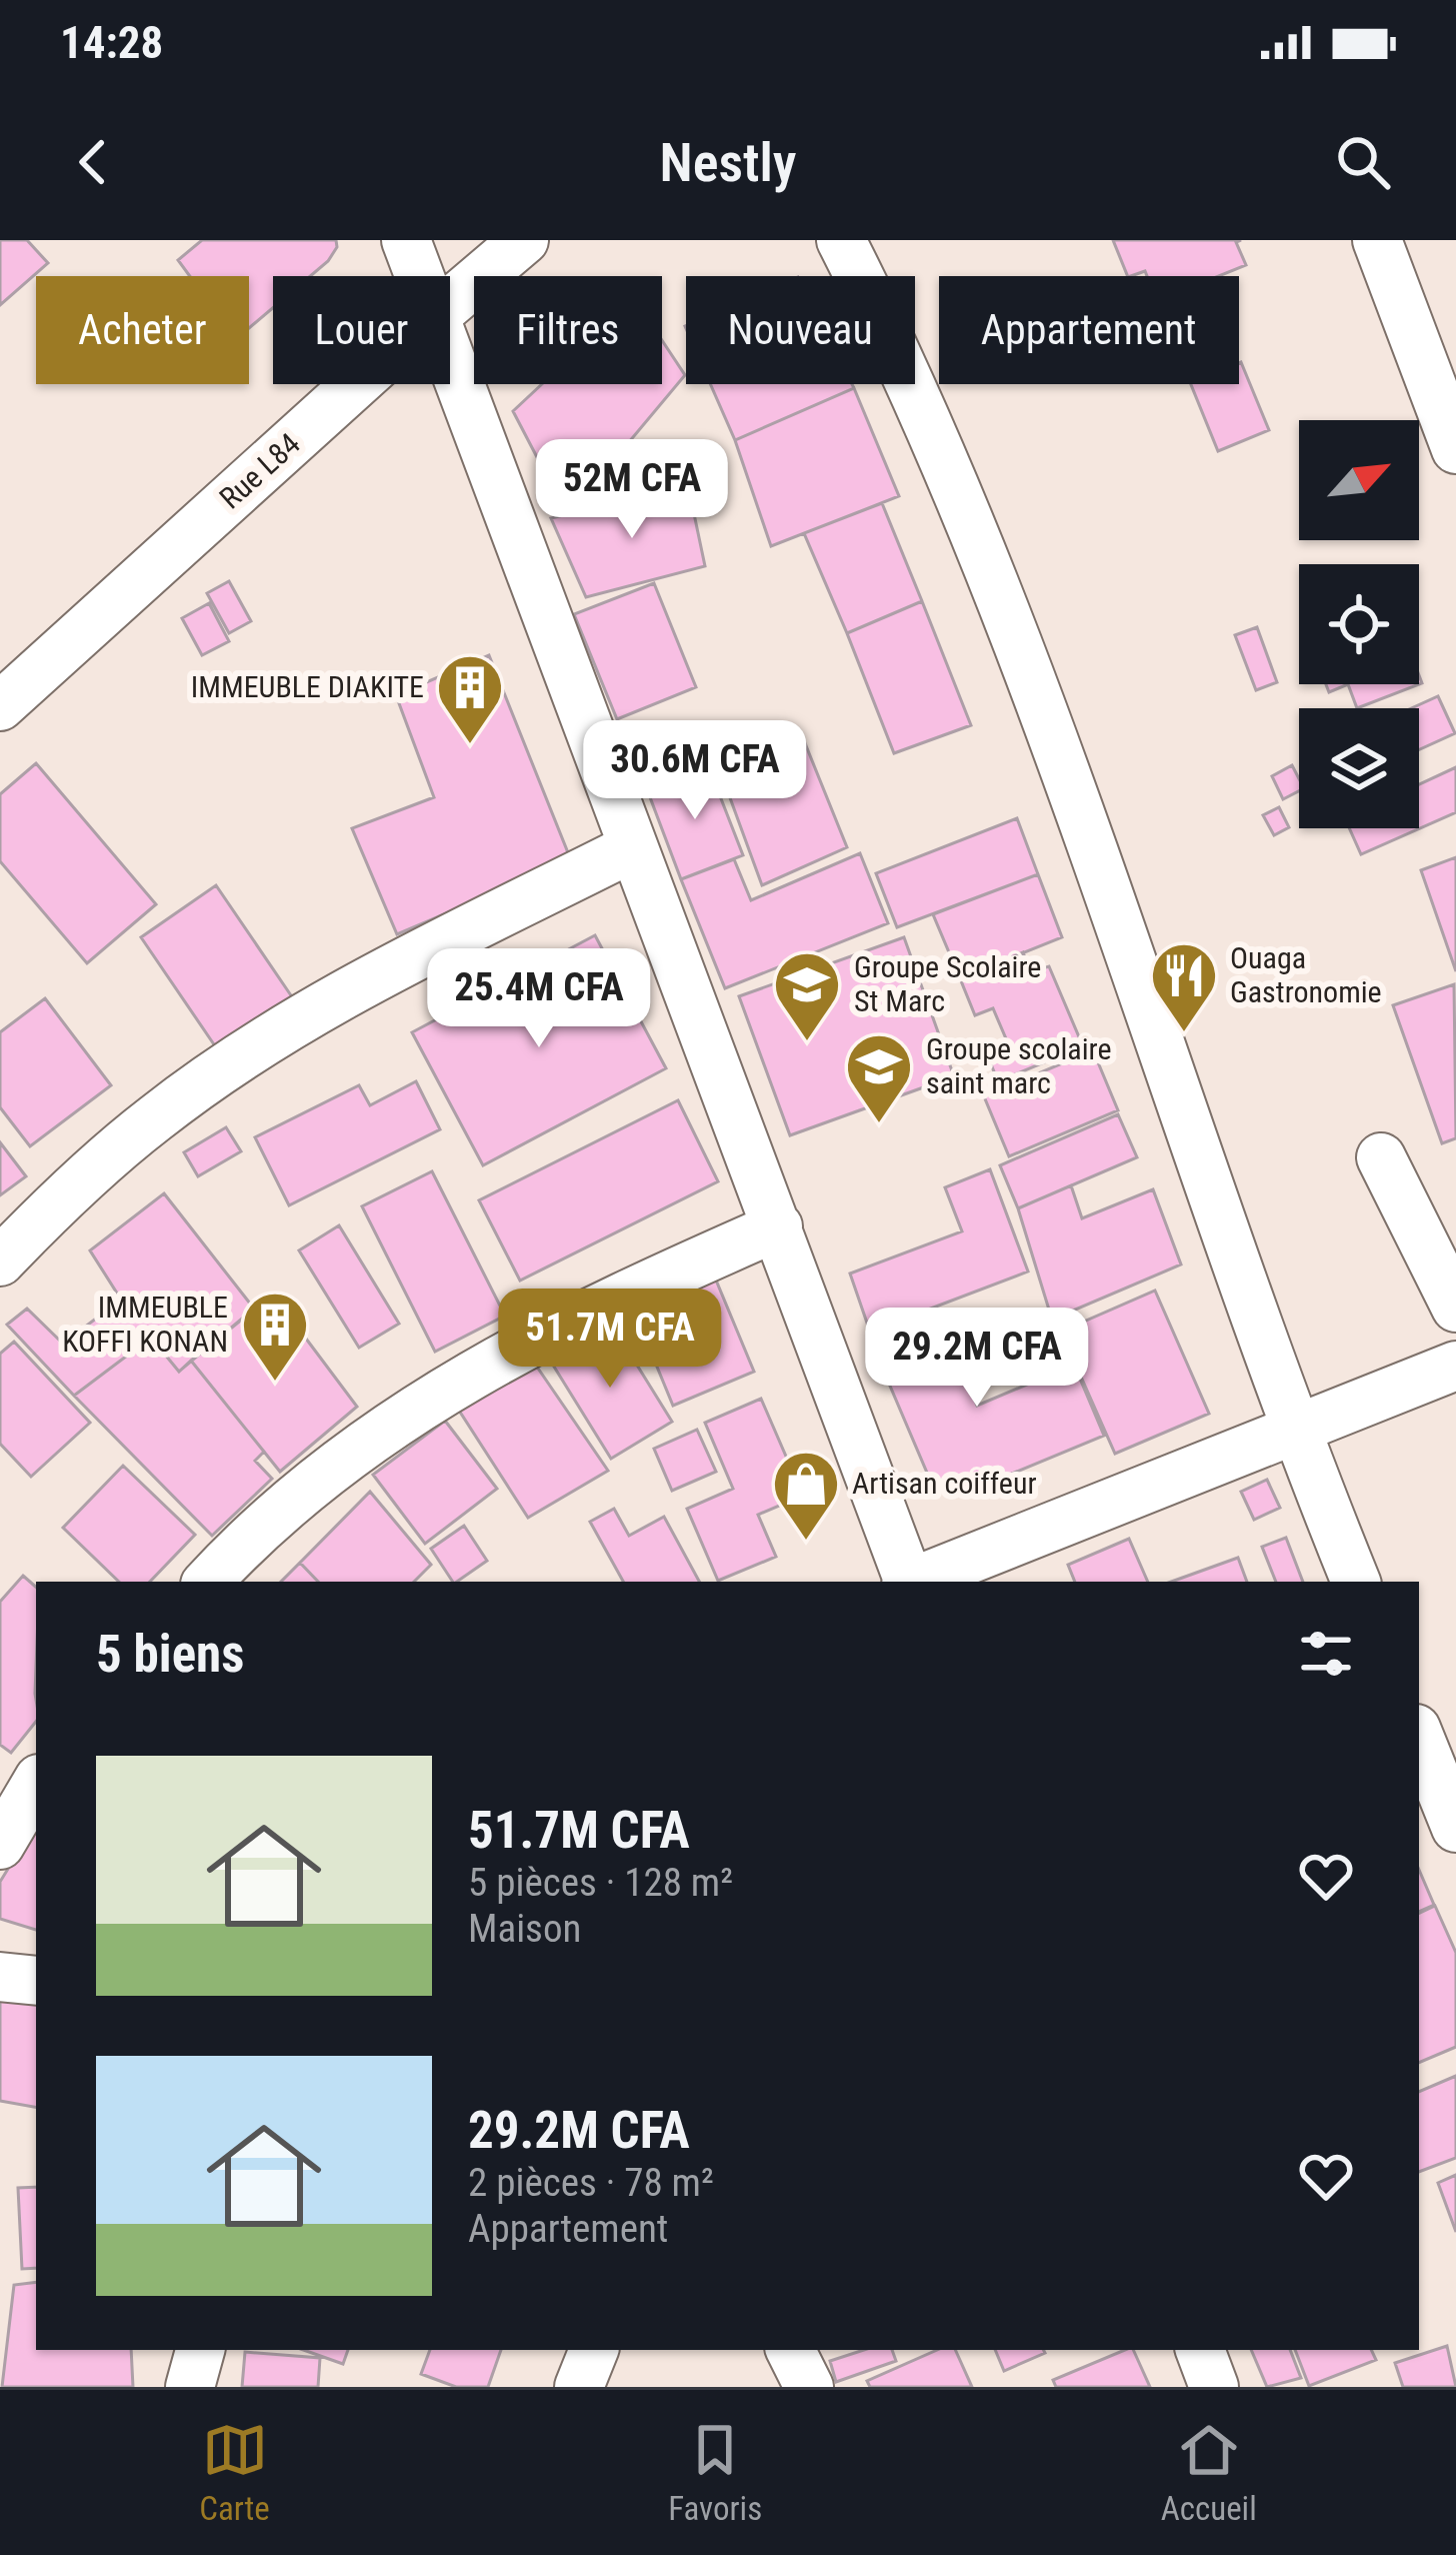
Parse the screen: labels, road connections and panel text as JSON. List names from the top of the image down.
{
  "streets": {
    "street": ["Rue L84"]
  },
  "places": {
    "building": ["IMMEUBLE DIAKITE", "IMMEUBLE KOFFI KONAN"],
    "restaurant": ["Ouaga Gastronomie"],
    "school or university": ["Groupe Scolaire St Marc", "Groupe scolaire saint marc"],
    "shop": ["Artisan coiffeur"]
  },
  "north": "top right",
  "page": {
    "status": "14:28",
    "header": "Nestly",
    "chip": [
      "Acheter",
      "Louer",
      "Filtres",
      "Nouveau",
      "Appartement"
    ],
    "price": [
      "52M CFA",
      "30.6M CFA",
      "25.4M CFA",
      "51.7M CFA",
      "29.2M CFA"
    ],
    "heading": "5 biens",
    "list": [
      {
        "name": "51.7M CFA",
        "note": "5 pièces · 128 m² · Maison"
      },
      {
        "name": "29.2M CFA",
        "note": "2 pièces · 78 m² · Appartement"
      }
    ],
    "tabs": ["Carte", "Favoris", "Accueil"]
  }
}
